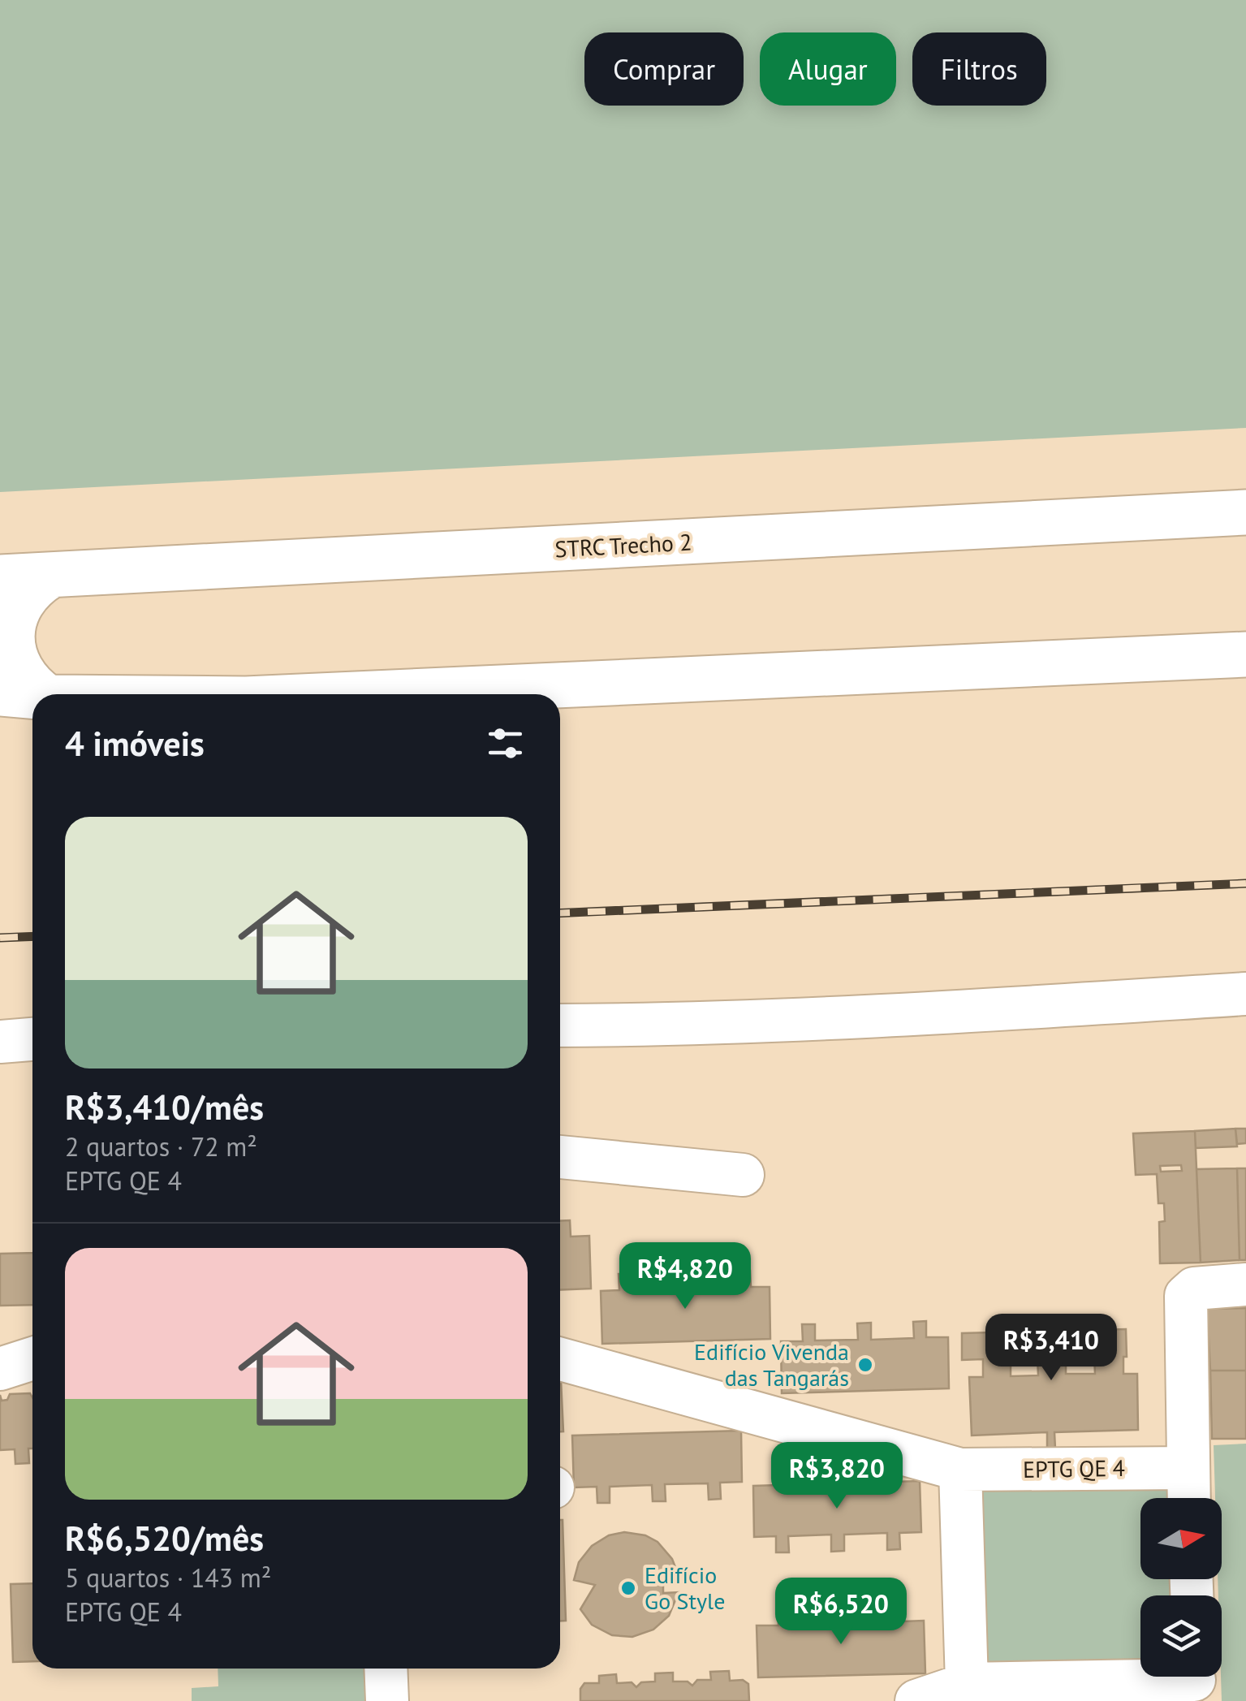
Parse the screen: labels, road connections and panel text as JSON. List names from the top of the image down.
{
  "streets": {
    "main road": ["STRC Trecho 2"],
    "street": ["EPTG QE 4"]
  },
  "places": ["Edifício Vivenda das Tangarás", "Edifício Go Style"],
  "north": "right",
  "page": {
    "chip": ["Comprar", "Alugar", "Filtros"],
    "heading": "4 imóveis",
    "list": [
      {
        "name": "R$3,410/mês",
        "note": "2 quartos · 72 m² · EPTG QE 4"
      },
      {
        "name": "R$6,520/mês",
        "note": "5 quartos · 143 m² · EPTG QE 4"
      }
    ],
    "price": [
      "R$4,820",
      "R$3,410",
      "R$3,820",
      "R$6,520"
    ]
  }
}
